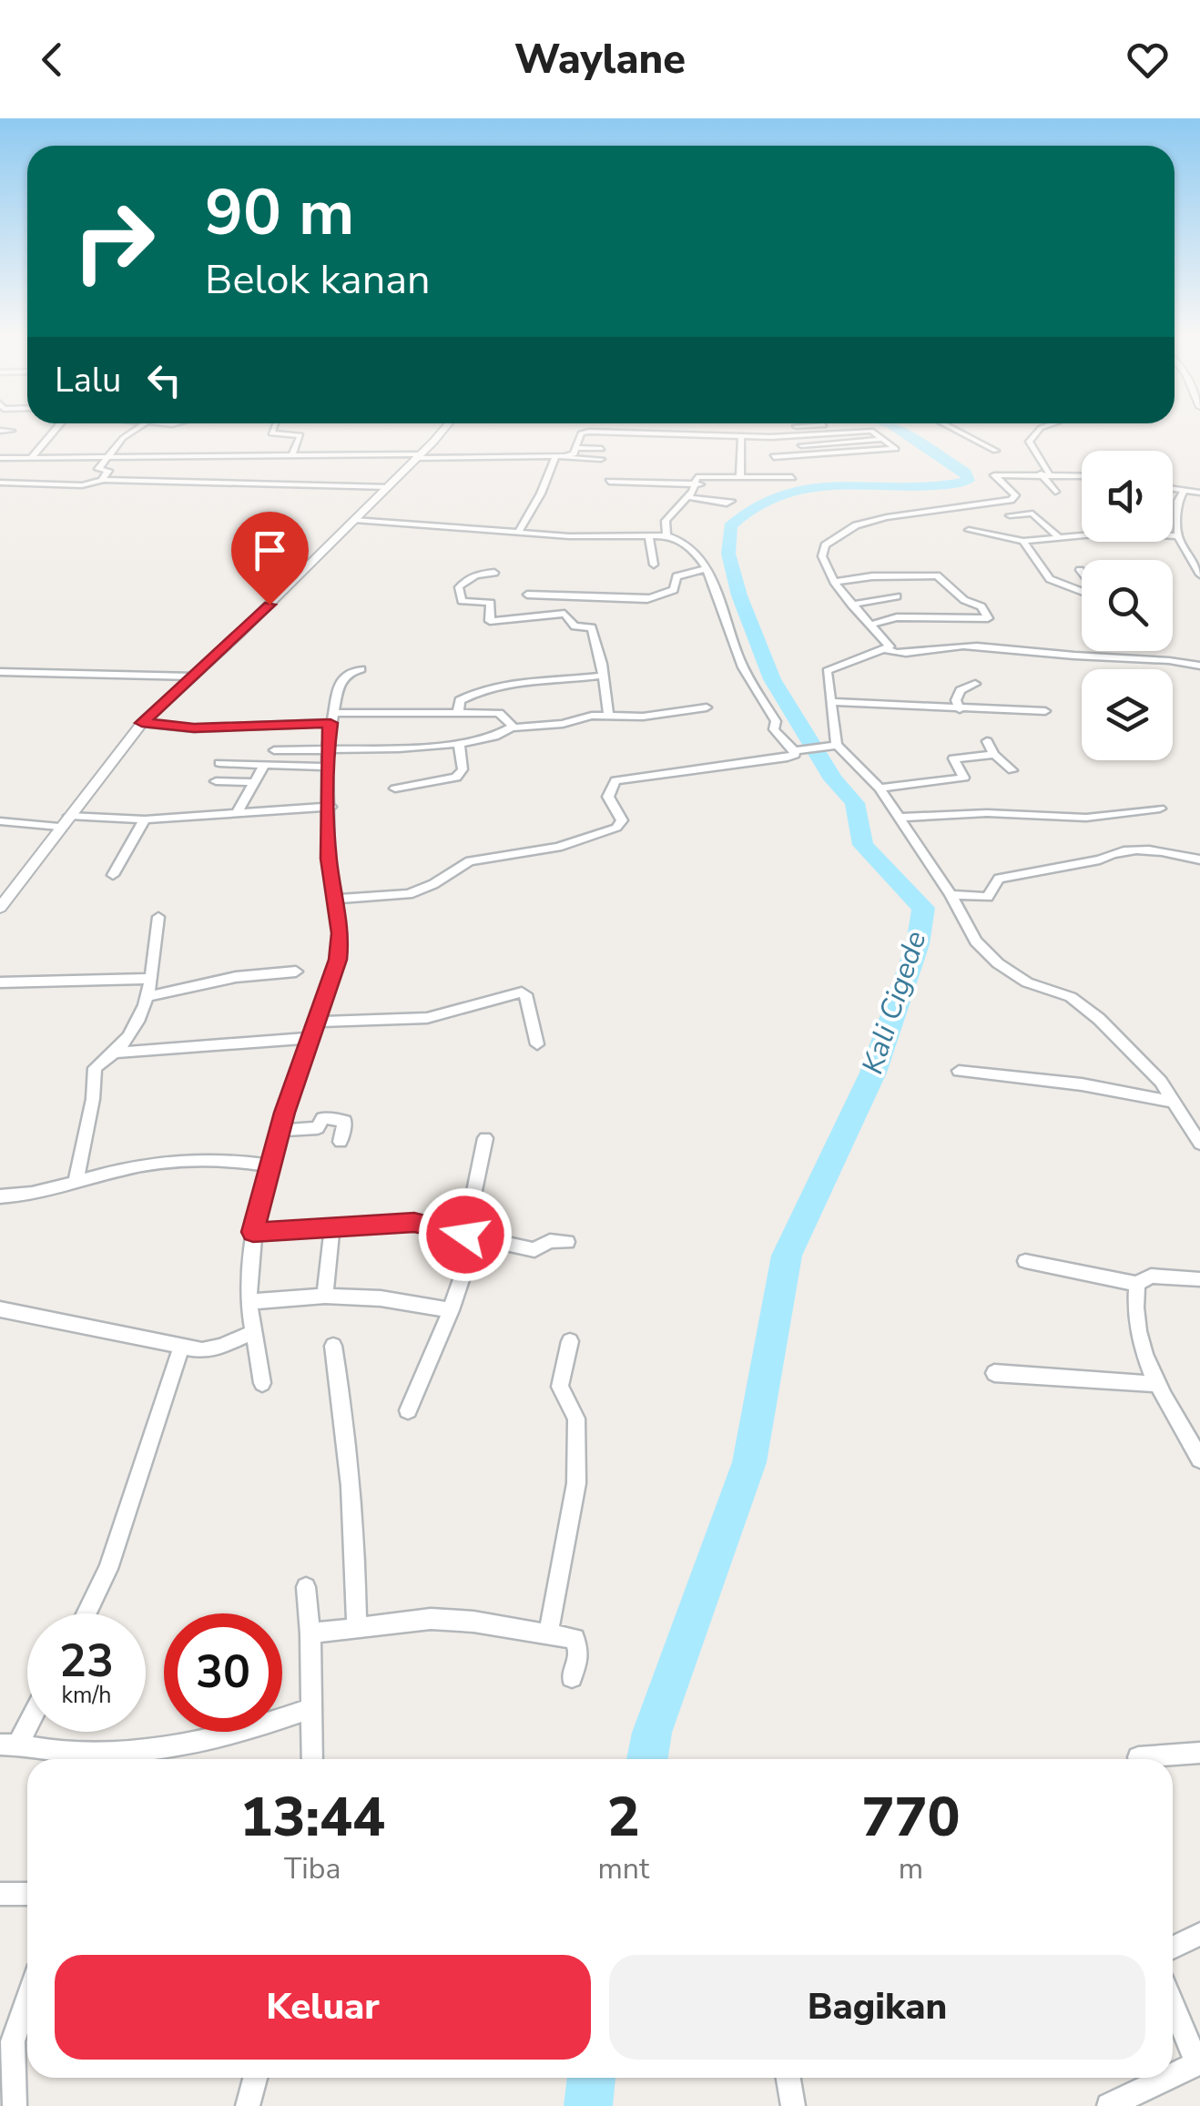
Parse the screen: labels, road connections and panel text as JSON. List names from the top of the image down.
{
  "water": ["Kali Cigede"],
  "page": {
    "header": "Waylane",
    "turn": ["90 m", "Belok kanan"],
    "then": "Lalu",
    "speed": "23 km/h",
    "limit": "30",
    "eta": [
      "13:44",
      "Tiba",
      "2",
      "mnt",
      "770",
      "m"
    ],
    "buttons": ["Keluar", "Bagikan"]
  }
}
